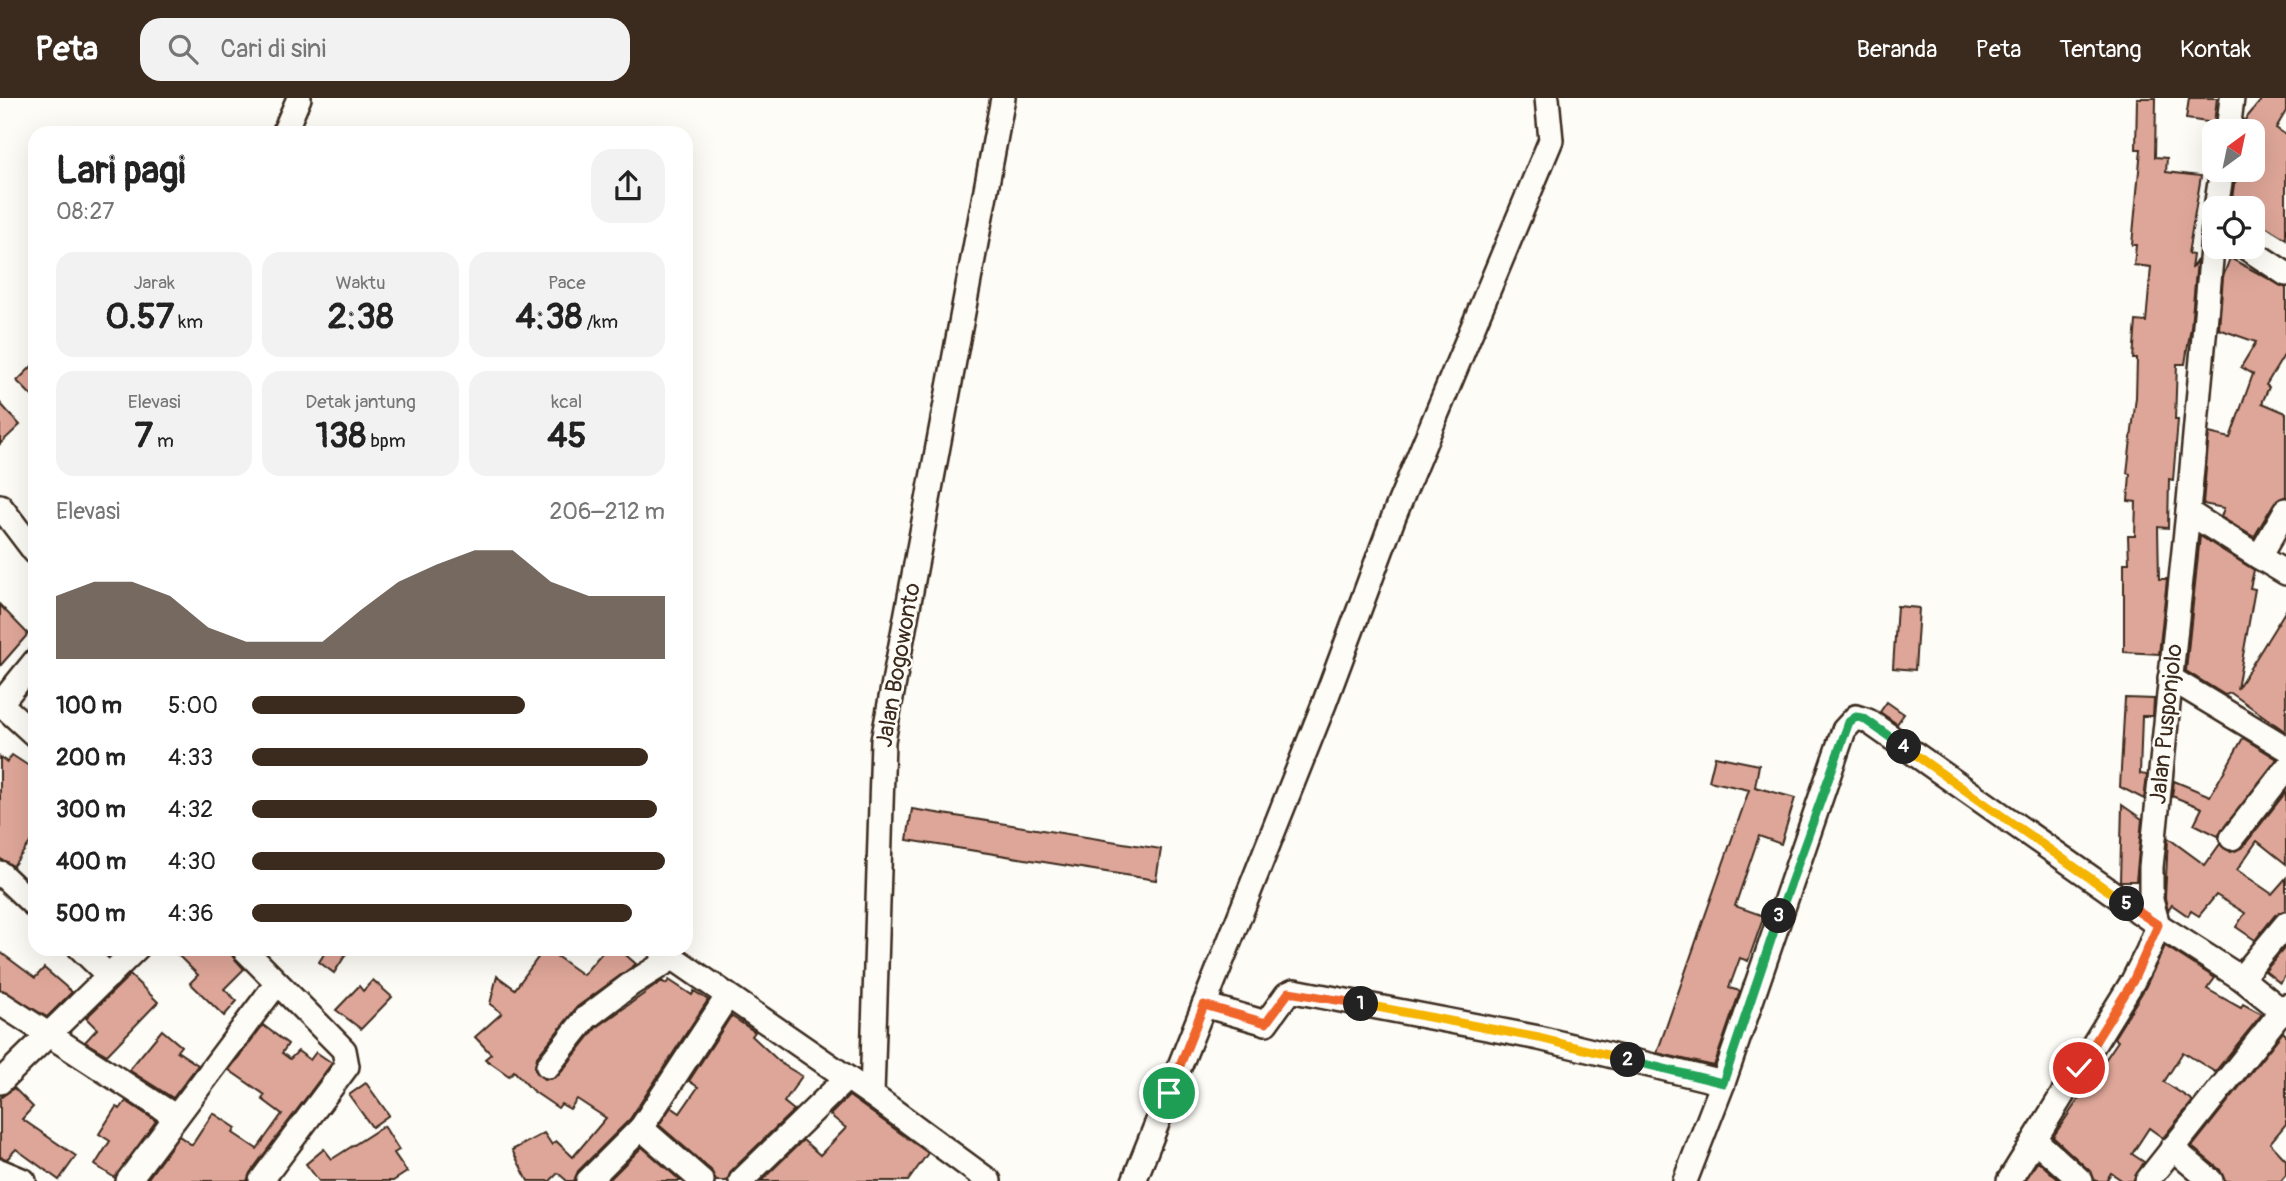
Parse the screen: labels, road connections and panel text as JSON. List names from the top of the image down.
{
  "streets": {
    "street": ["Jalan Bogowonto", "Jalan Pusponjolo"]
  },
  "north": "top right",
  "page": {
    "header": "Peta",
    "search": "Cari di sini",
    "nav": [
      "Beranda",
      "Peta",
      "Tentang",
      "Kontak"
    ],
    "heading": ["Lari pagi", "08:27"],
    "stats": [
      ["Jarak", "0.57 km"],
      ["Waktu", "2:38"],
      ["Pace", "4:38 /km"],
      ["Elevasi", "7 m"],
      ["Detak jantung", "138 bpm"],
      ["kcal", "45"]
    ],
    "chart": ["Elevasi", "206–212 m"],
    "list": [
      {
        "name": "100 m",
        "note": "5:00"
      },
      {
        "name": "200 m",
        "note": "4:33"
      },
      {
        "name": "300 m",
        "note": "4:32"
      },
      {
        "name": "400 m",
        "note": "4:30"
      },
      {
        "name": "500 m",
        "note": "4:36"
      }
    ],
    "pins": [
      "4",
      "5",
      "3",
      "1",
      "2"
    ]
  }
}
